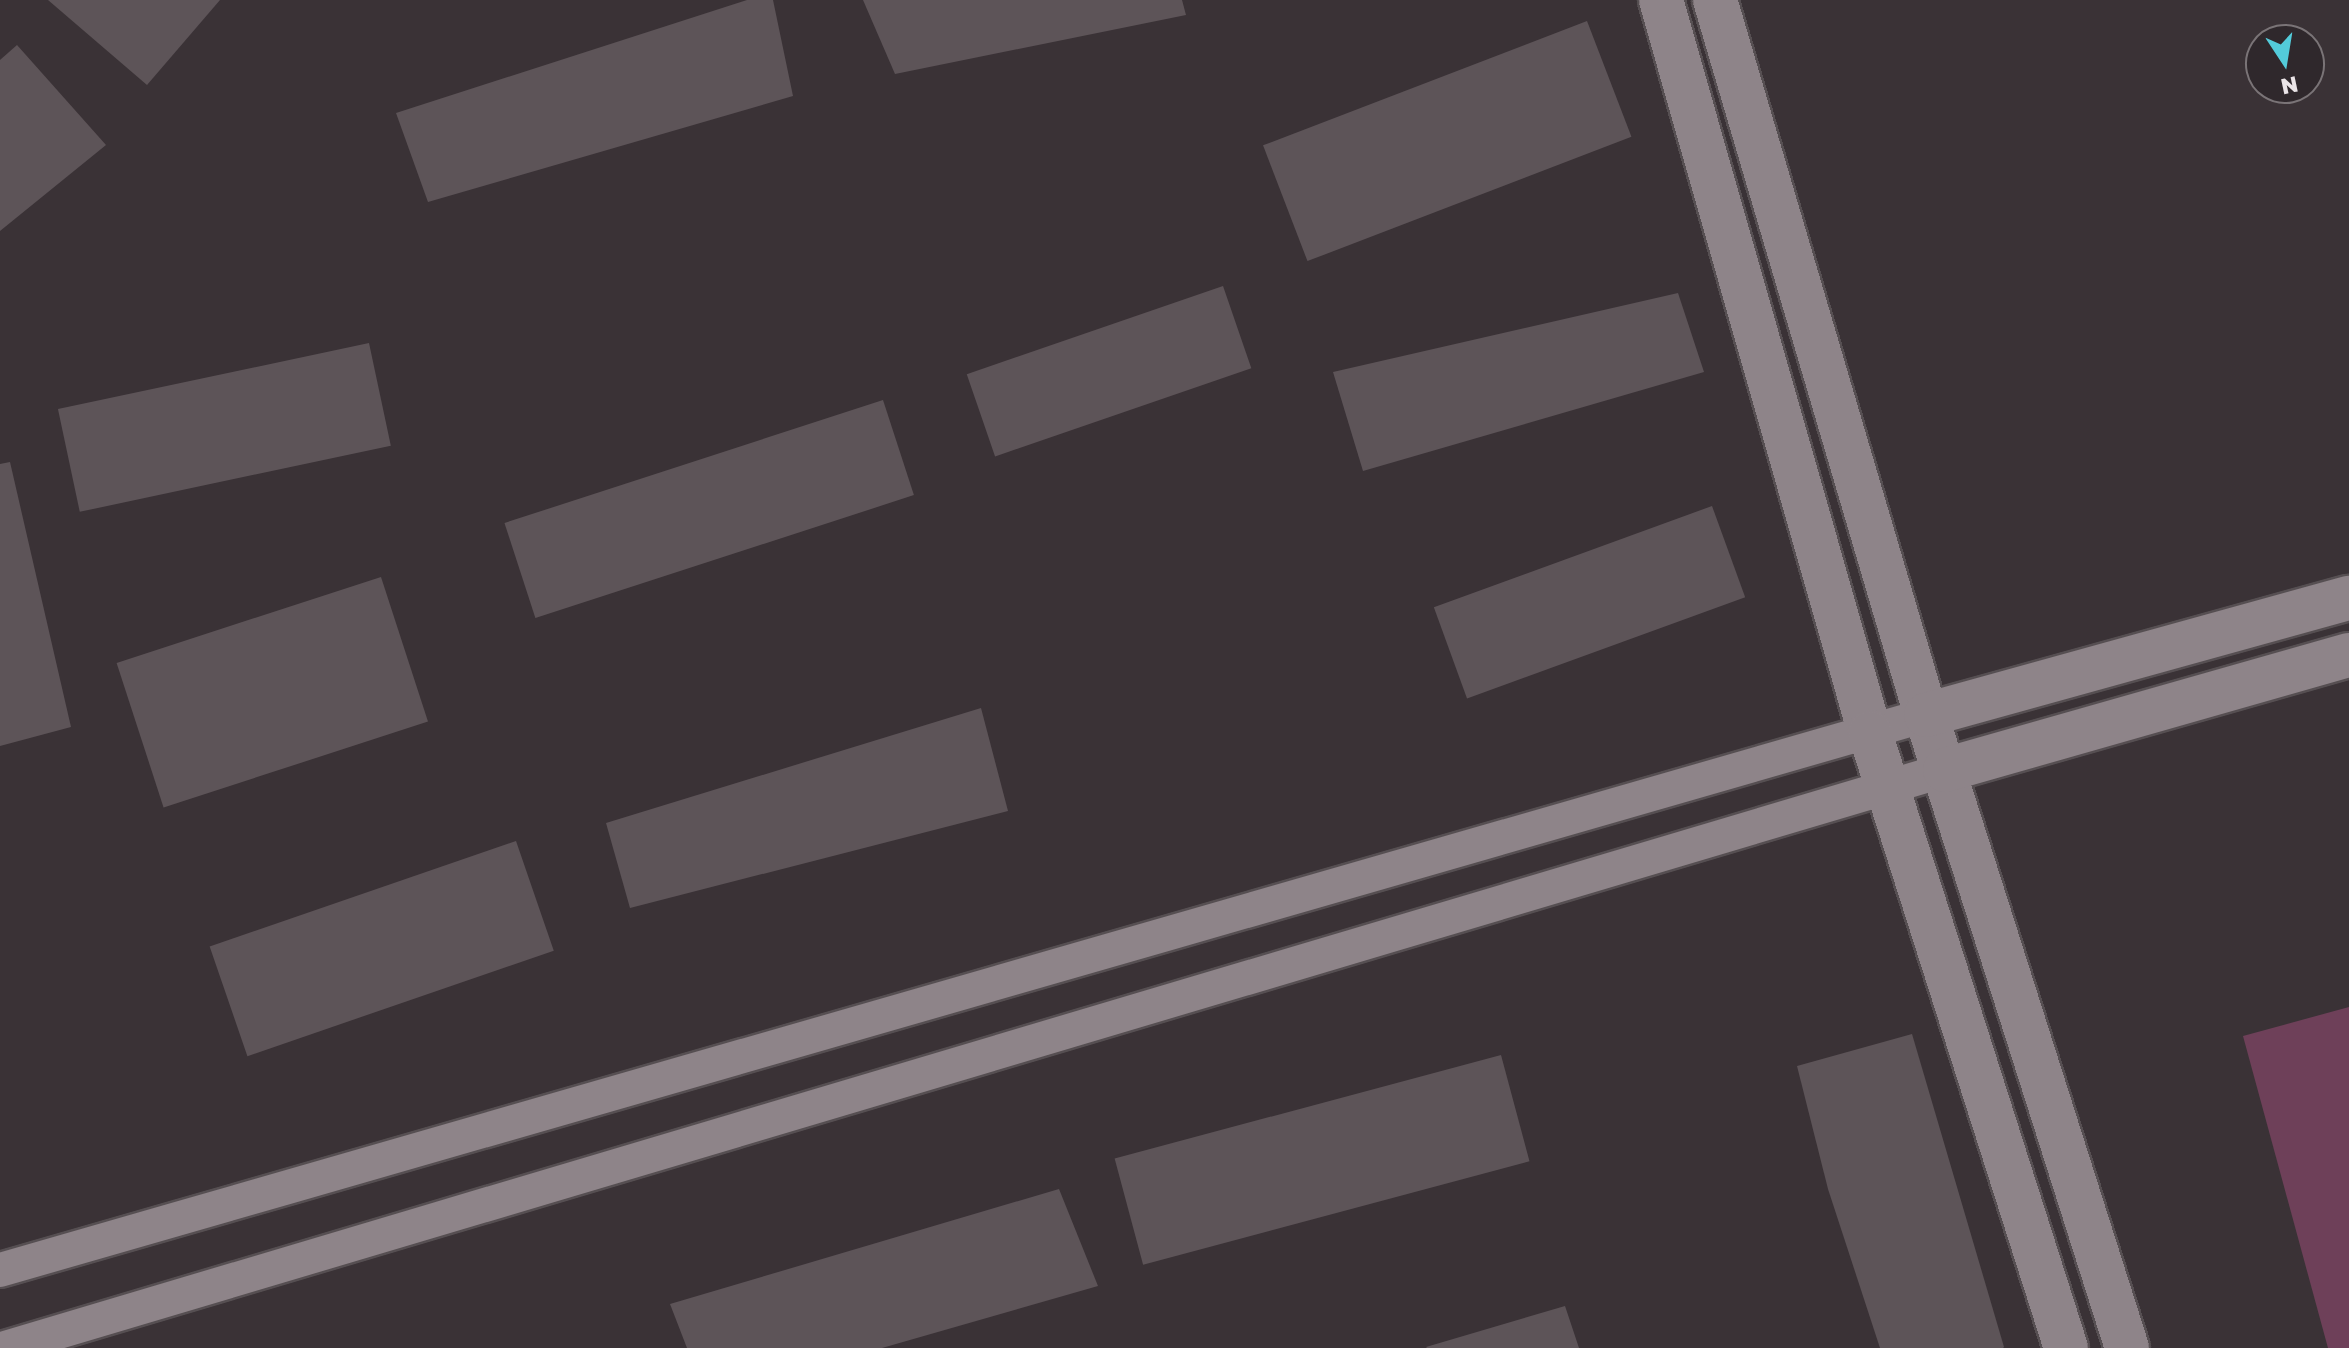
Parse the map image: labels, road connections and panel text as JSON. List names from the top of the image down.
{
  "north": "bottom"
}
